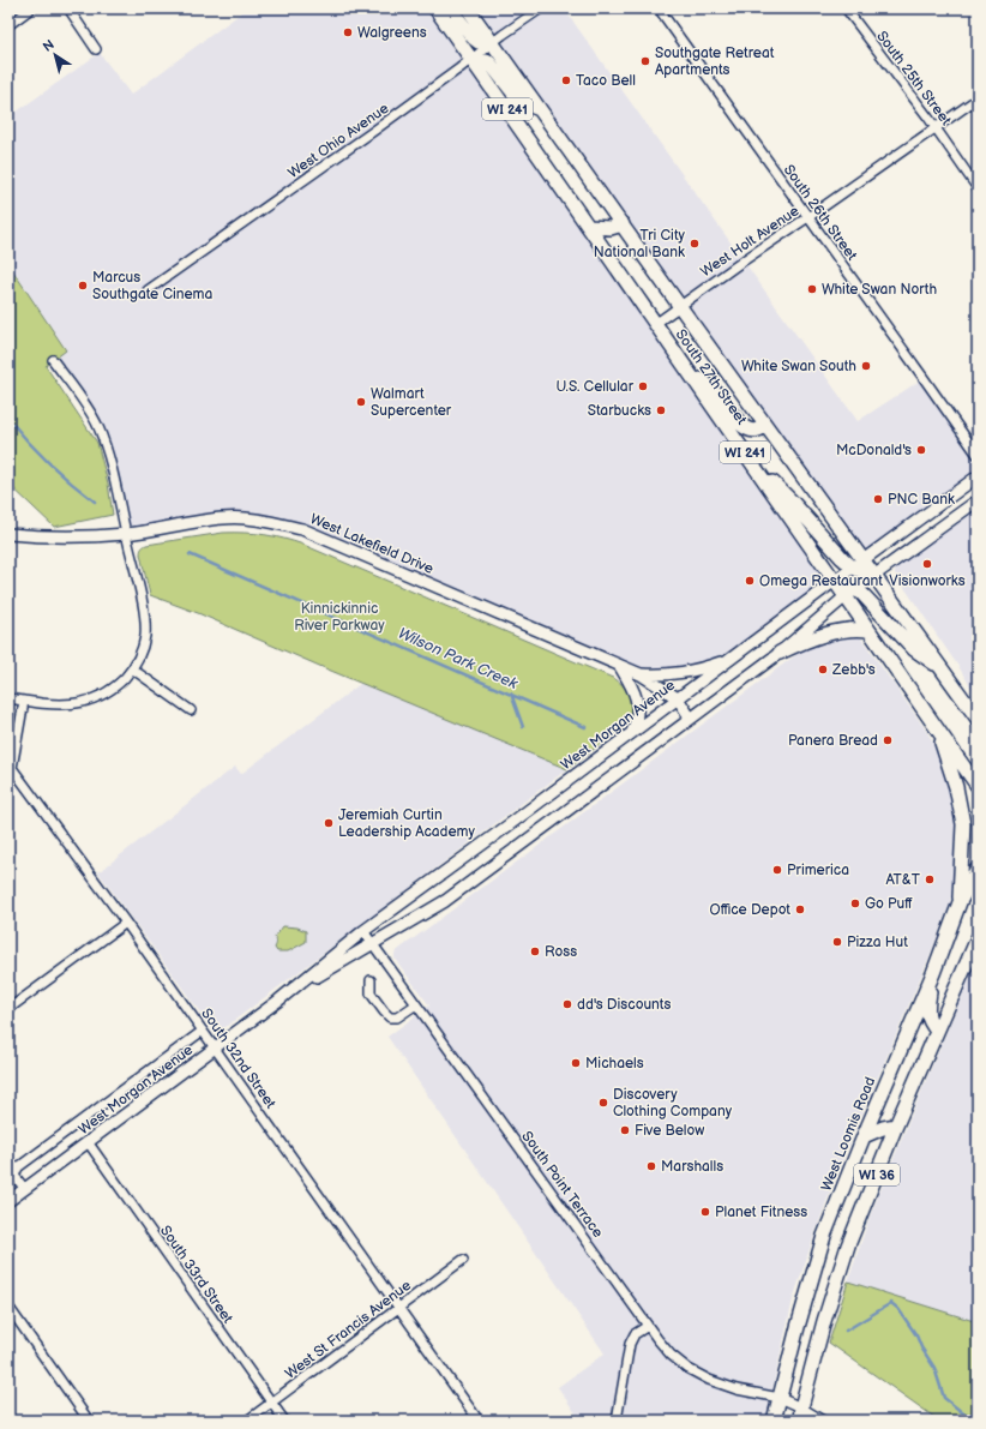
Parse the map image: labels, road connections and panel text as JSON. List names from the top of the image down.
{
  "streets": {
    "main road": [
      "WI 241",
      "South 27th Street",
      "West Loomis Road",
      "WI 36"
    ],
    "street": [
      "South 25th Street",
      "West Ohio Avenue",
      "South 26th Street",
      "West Holt Avenue",
      "West Lakefield Drive",
      "West Morgan Avenue",
      "South 32nd Street",
      "South Point Terrace",
      "South 33rd Street",
      "West St Francis Avenue"
    ]
  },
  "crossings": [
    ["South 25th Street", "West Holt Avenue"],
    ["West Ohio Avenue", "South 27th Street"],
    ["South 26th Street", "West Holt Avenue"],
    ["West Holt Avenue", "South 27th Street"],
    ["South 27th Street", "West Morgan Avenue"],
    ["West Lakefield Drive", "West Morgan Avenue"],
    ["West Morgan Avenue", "South 32nd Street"],
    ["West Morgan Avenue", "South Point Terrace"],
    ["West Morgan Avenue", "South 33rd Street"],
    ["South 32nd Street", "West St Francis Avenue"],
    ["West Loomis Road", "South Point Terrace"],
    ["WI 36", "South Point Terrace"],
    ["South 33rd Street", "West St Francis Avenue"]
  ],
  "water": ["Wilson Park Creek"],
  "parks": ["Kinnickinnic River Parkway"],
  "places": [
    "Walgreens",
    "Southgate Retreat Apartments",
    "Taco Bell",
    "Tri City National Bank",
    "Marcus Southgate Cinema",
    "White Swan North",
    "White Swan South",
    "U.S. Cellular",
    "Walmart Supercenter",
    "Starbucks",
    "McDonald's",
    "PNC Bank",
    "Visionworks",
    "Omega Restaurant",
    "Zebb's",
    "Panera Bread",
    "Jeremiah Curtin Leadership Academy",
    "Primerica",
    "AT&T",
    "Go Puff",
    "Office Depot",
    "Pizza Hut",
    "Ross",
    "dd's Discounts",
    "Michaels",
    "Discovery Clothing Company",
    "Five Below",
    "Marshalls",
    "Planet Fitness"
  ],
  "north": "top left"
}
